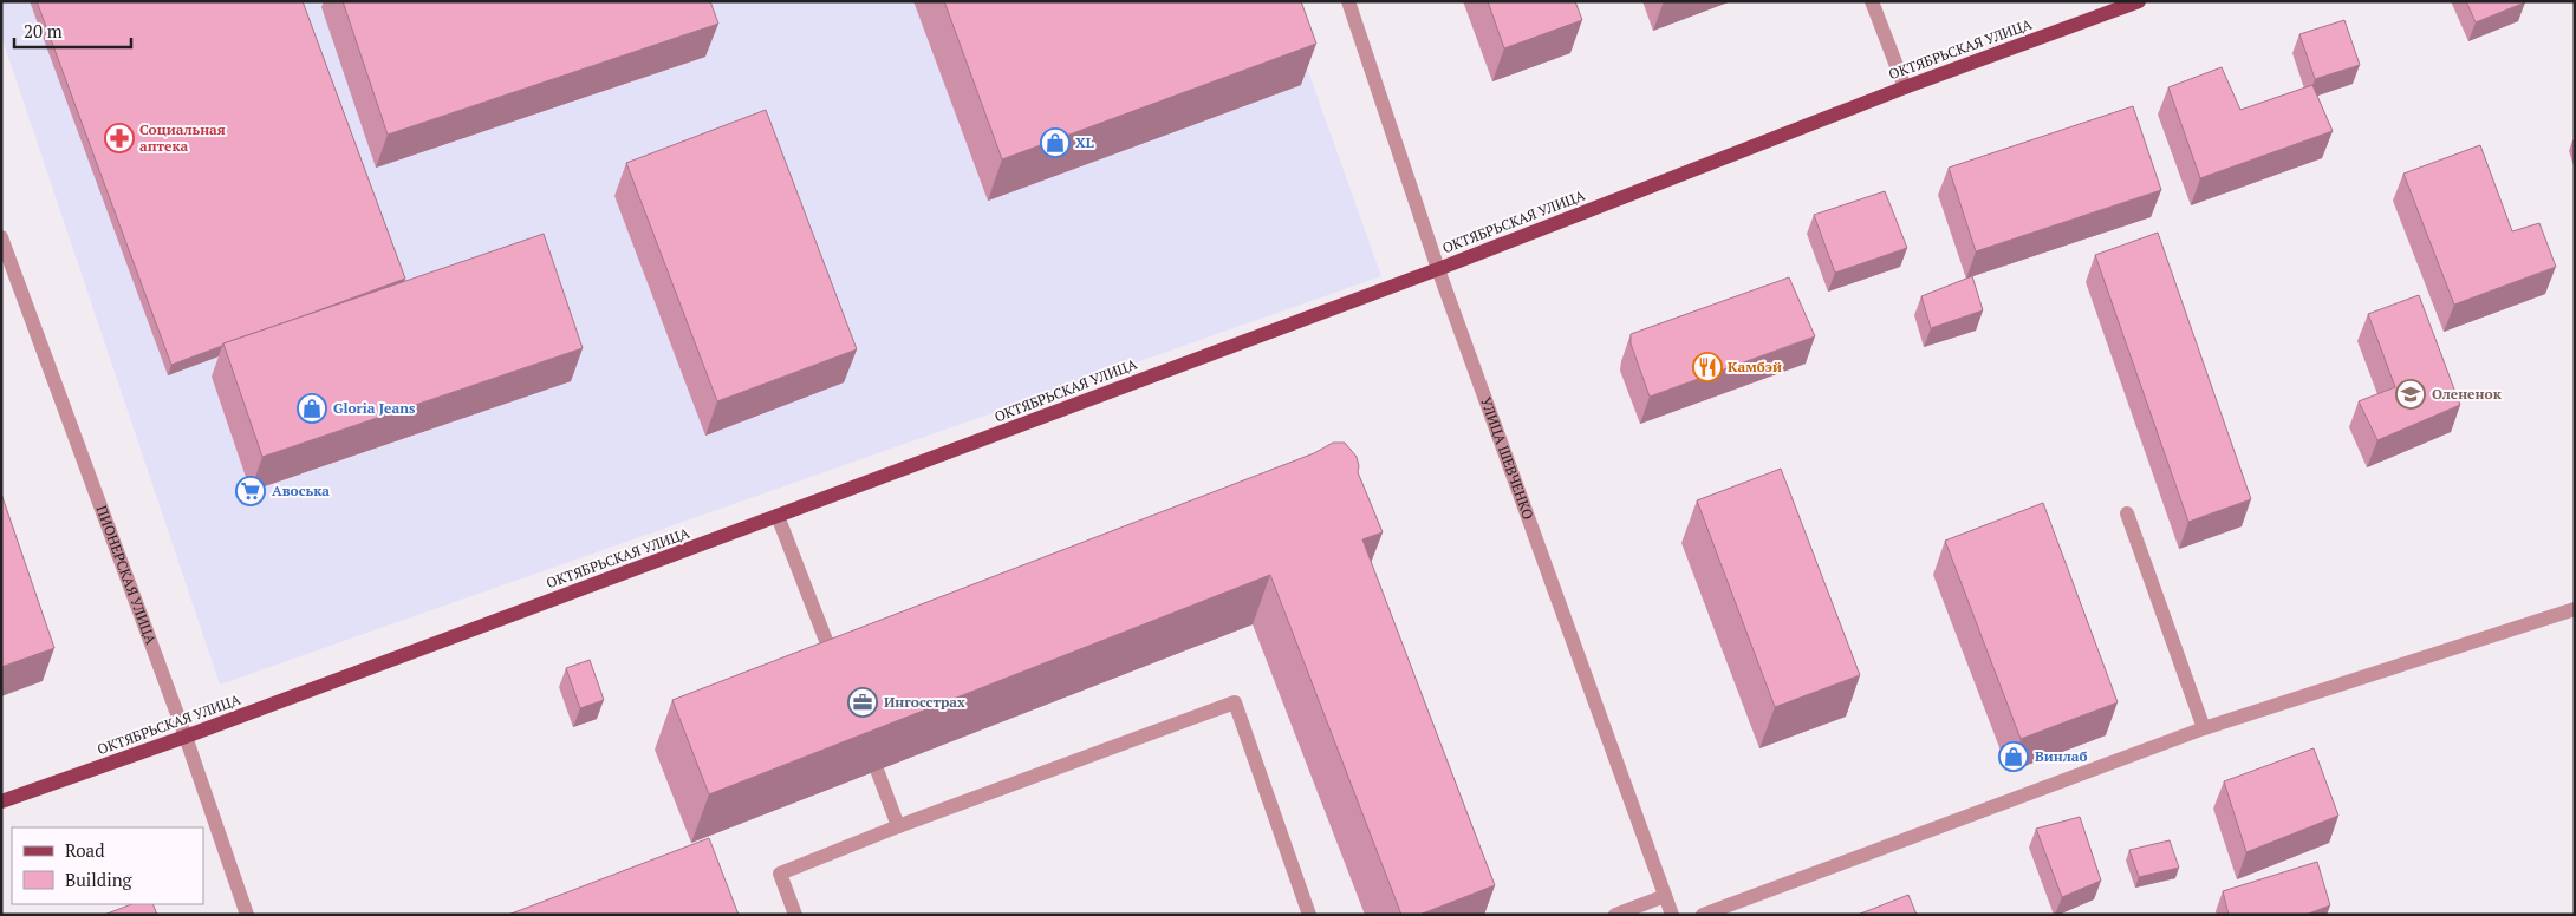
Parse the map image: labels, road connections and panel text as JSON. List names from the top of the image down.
{
  "streets": {
    "main road": ["ОКТЯБРЬСКАЯ УЛИЦА"],
    "street": ["УЛИЦА ШЕВЧЕНКО", "ПИОНЕРСКАЯ УЛИЦА"]
  },
  "crossings": [
    ["ОКТЯБРЬСКАЯ УЛИЦА", "УЛИЦА ШЕВЧЕНКО"],
    ["ОКТЯБРЬСКАЯ УЛИЦА", "ПИОНЕРСКАЯ УЛИЦА"]
  ],
  "places": {
    "pharmacy": ["Социальная аптека"],
    "shop": ["XL", "Gloria Jeans", "Винлаб"],
    "restaurant": ["Камбэй"],
    "school or university": ["Олененок"],
    "supermarket": ["Авоська"],
    "office": ["Ингосстрах"]
  },
  "legend": ["Road", "Building"],
  "scale_bar": "20 m"
}
